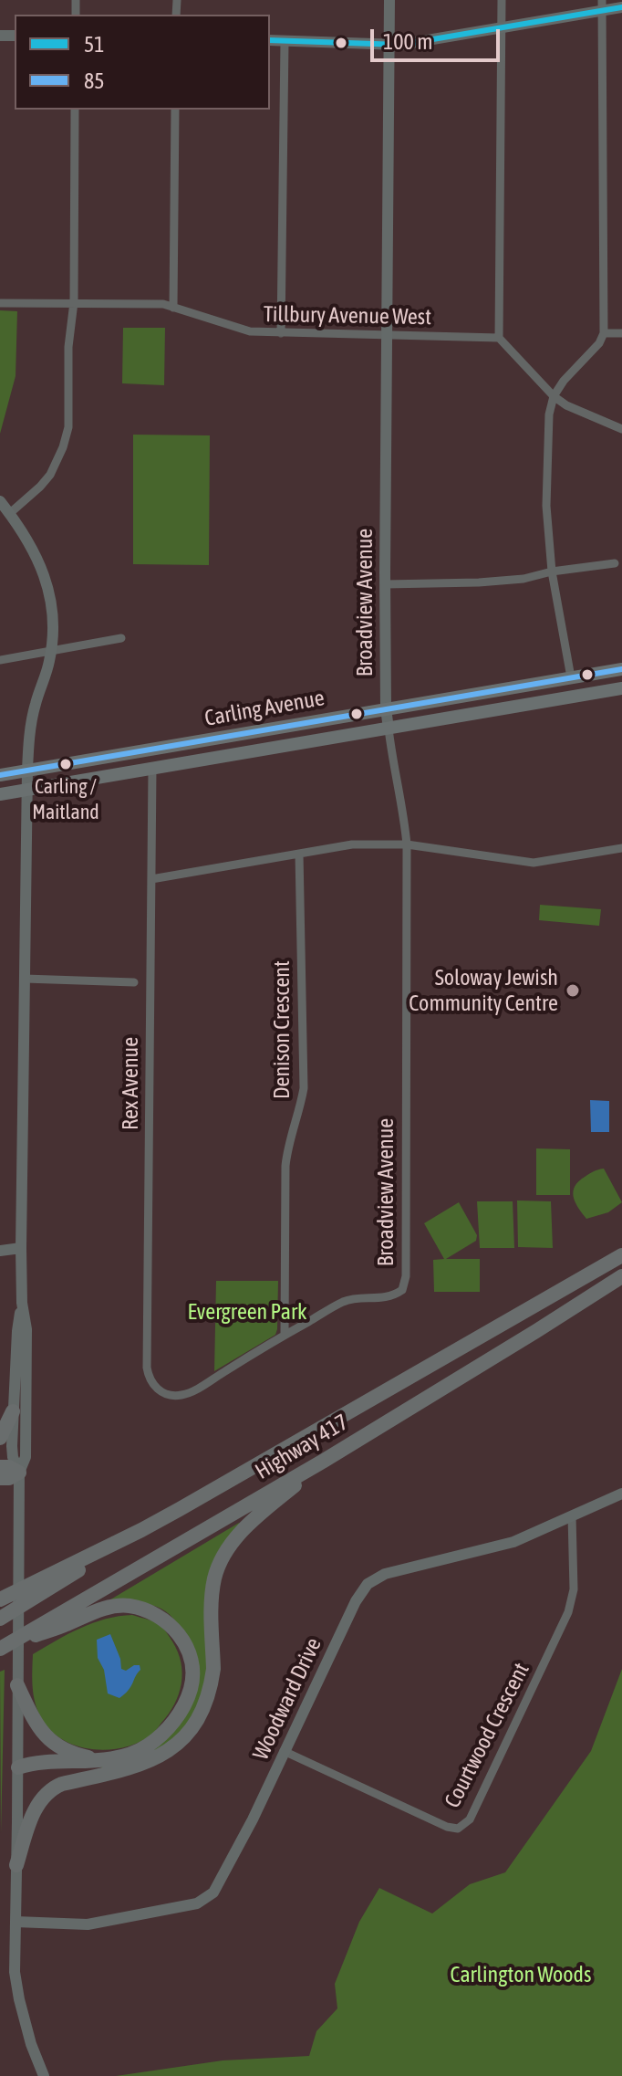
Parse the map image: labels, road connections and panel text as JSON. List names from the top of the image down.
{
  "streets": {
    "highway": ["Highway 417"],
    "main road": ["Carling Avenue"],
    "street": [
      "Tillbury Avenue West",
      "Broadview Avenue",
      "Denison Crescent",
      "Rex Avenue",
      "Woodward Drive",
      "Courtwood Crescent"
    ]
  },
  "crossings": [
    ["Tillbury Avenue West", "Broadview Avenue"],
    ["Broadview Avenue", "Carling Avenue"],
    ["Broadview Avenue", "Denison Crescent"],
    ["Broadview Avenue", "Rex Avenue"],
    ["Carling Avenue", "Rex Avenue"],
    ["Denison Crescent", "Rex Avenue"],
    ["Woodward Drive", "Courtwood Crescent"]
  ],
  "parks": ["Evergreen Park", "Carlington Woods"],
  "places": ["Carling / Maitland", "Soloway Jewish Community Centre"],
  "lines": ["transit line 51", "transit line 85"],
  "legend": ["51", "85"],
  "scale_bar": "100 m"
}
